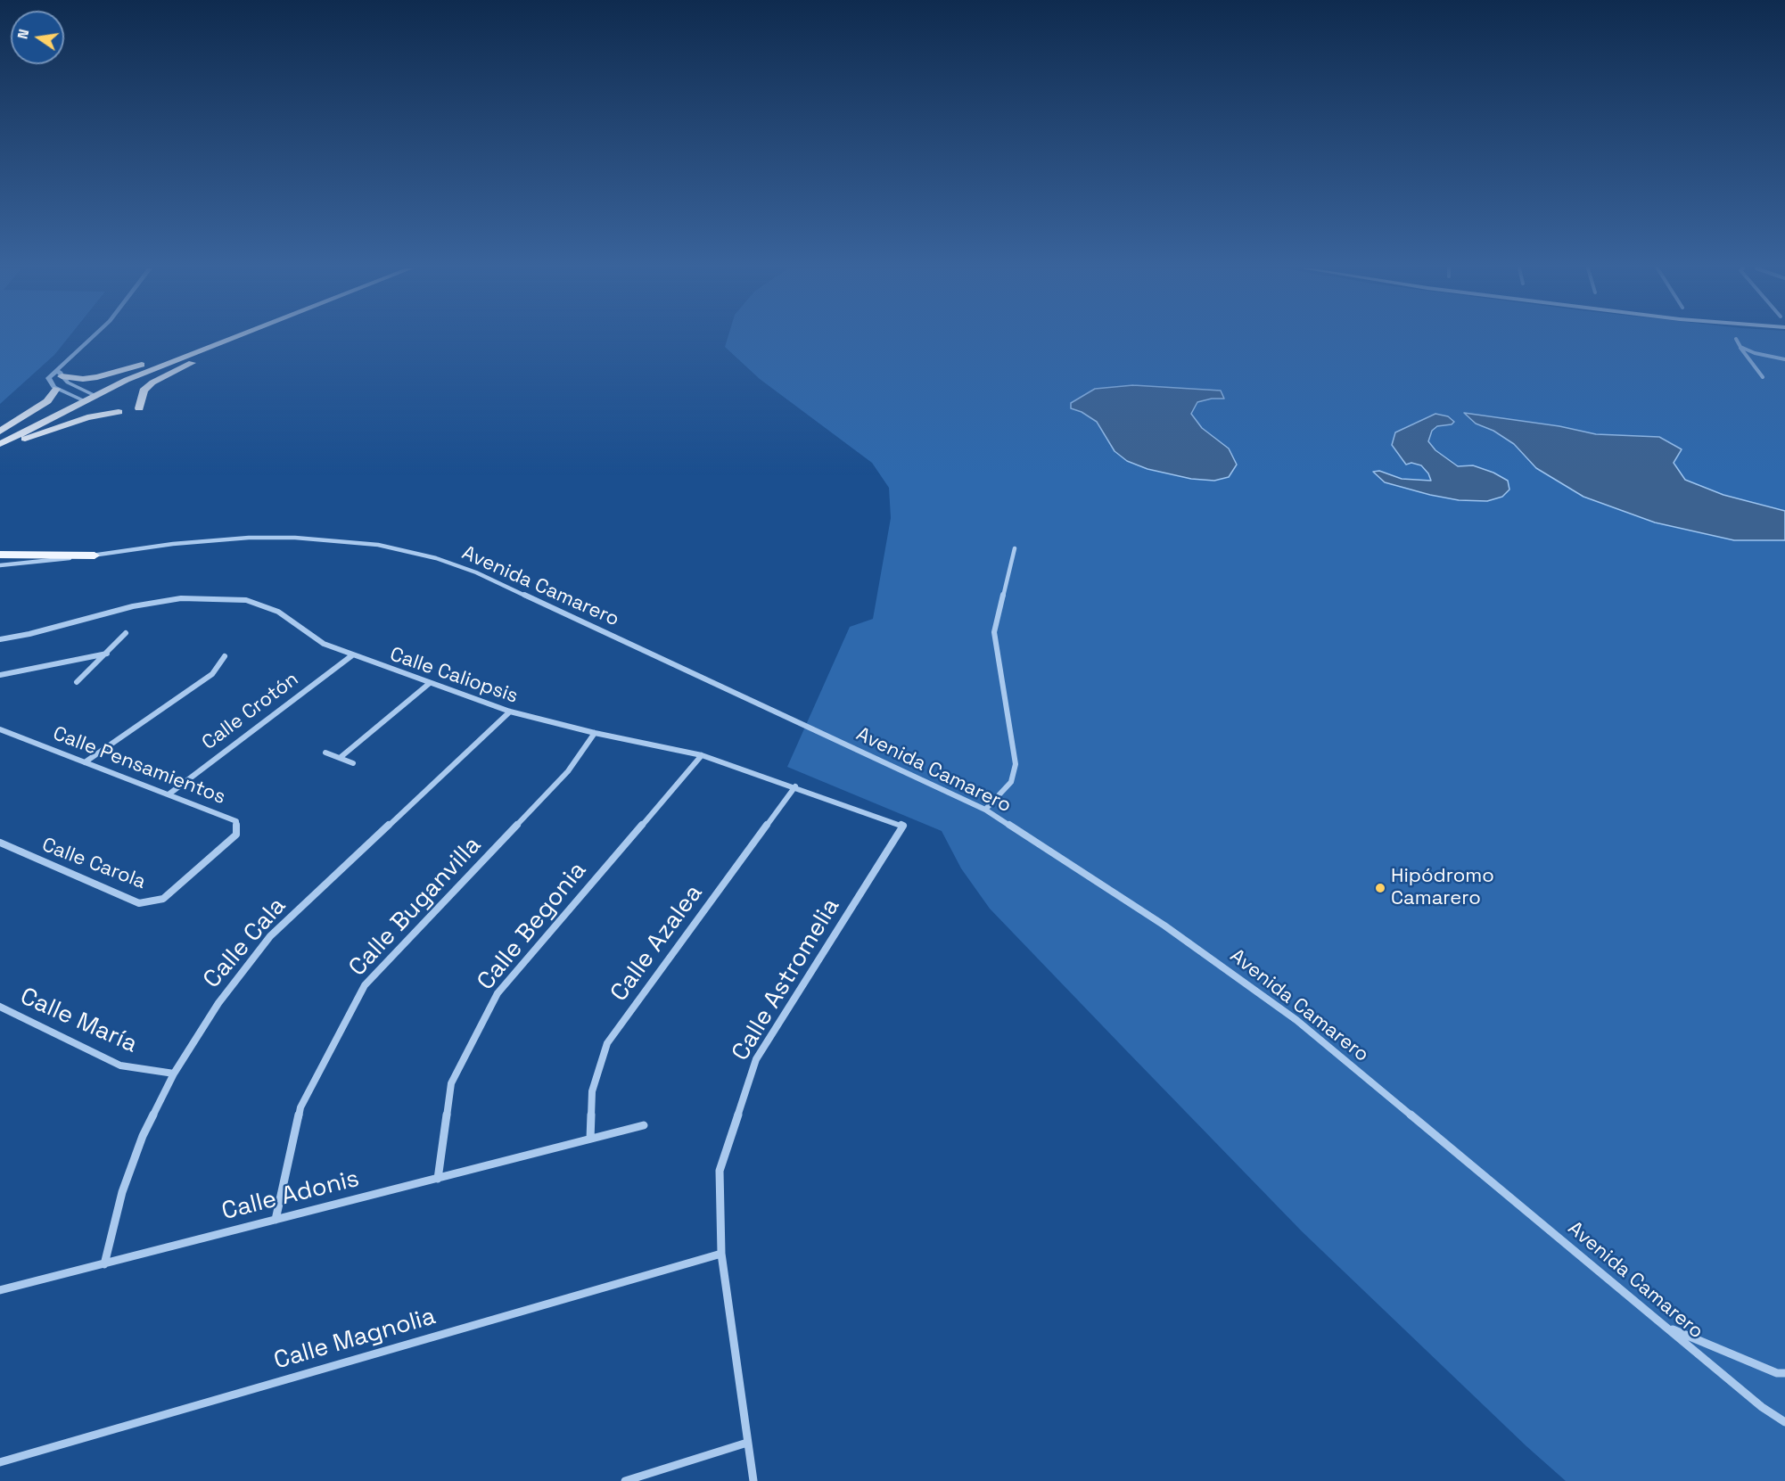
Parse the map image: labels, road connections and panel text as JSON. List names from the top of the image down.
{
  "streets": {
    "street": [
      "Avenida Camarero",
      "Calle Caliopsis",
      "Calle Crotón",
      "Calle Pensamientos",
      "Calle Carola",
      "Calle Buganvilla",
      "Calle Begonia",
      "Calle Cala",
      "Calle Azalea",
      "Calle Astromelia",
      "Calle María",
      "Calle Adonis",
      "Calle Magnolia"
    ]
  },
  "crossings": [
    ["Calle Caliopsis", "Calle Crotón"],
    ["Calle Caliopsis", "Calle Buganvilla"],
    ["Calle Caliopsis", "Calle Begonia"],
    ["Calle Caliopsis", "Calle Cala"],
    ["Calle Caliopsis", "Calle Azalea"],
    ["Calle Caliopsis", "Calle Astromelia"],
    ["Calle Crotón", "Calle Pensamientos"],
    ["Calle Pensamientos", "Calle Carola"],
    ["Calle Buganvilla", "Calle Adonis"],
    ["Calle Begonia", "Calle Adonis"],
    ["Calle Cala", "Calle María"],
    ["Calle Cala", "Calle Adonis"],
    ["Calle Azalea", "Calle Adonis"],
    ["Calle Astromelia", "Calle Magnolia"]
  ],
  "places": ["Hipódromo Camarero"],
  "north": "left"
}
